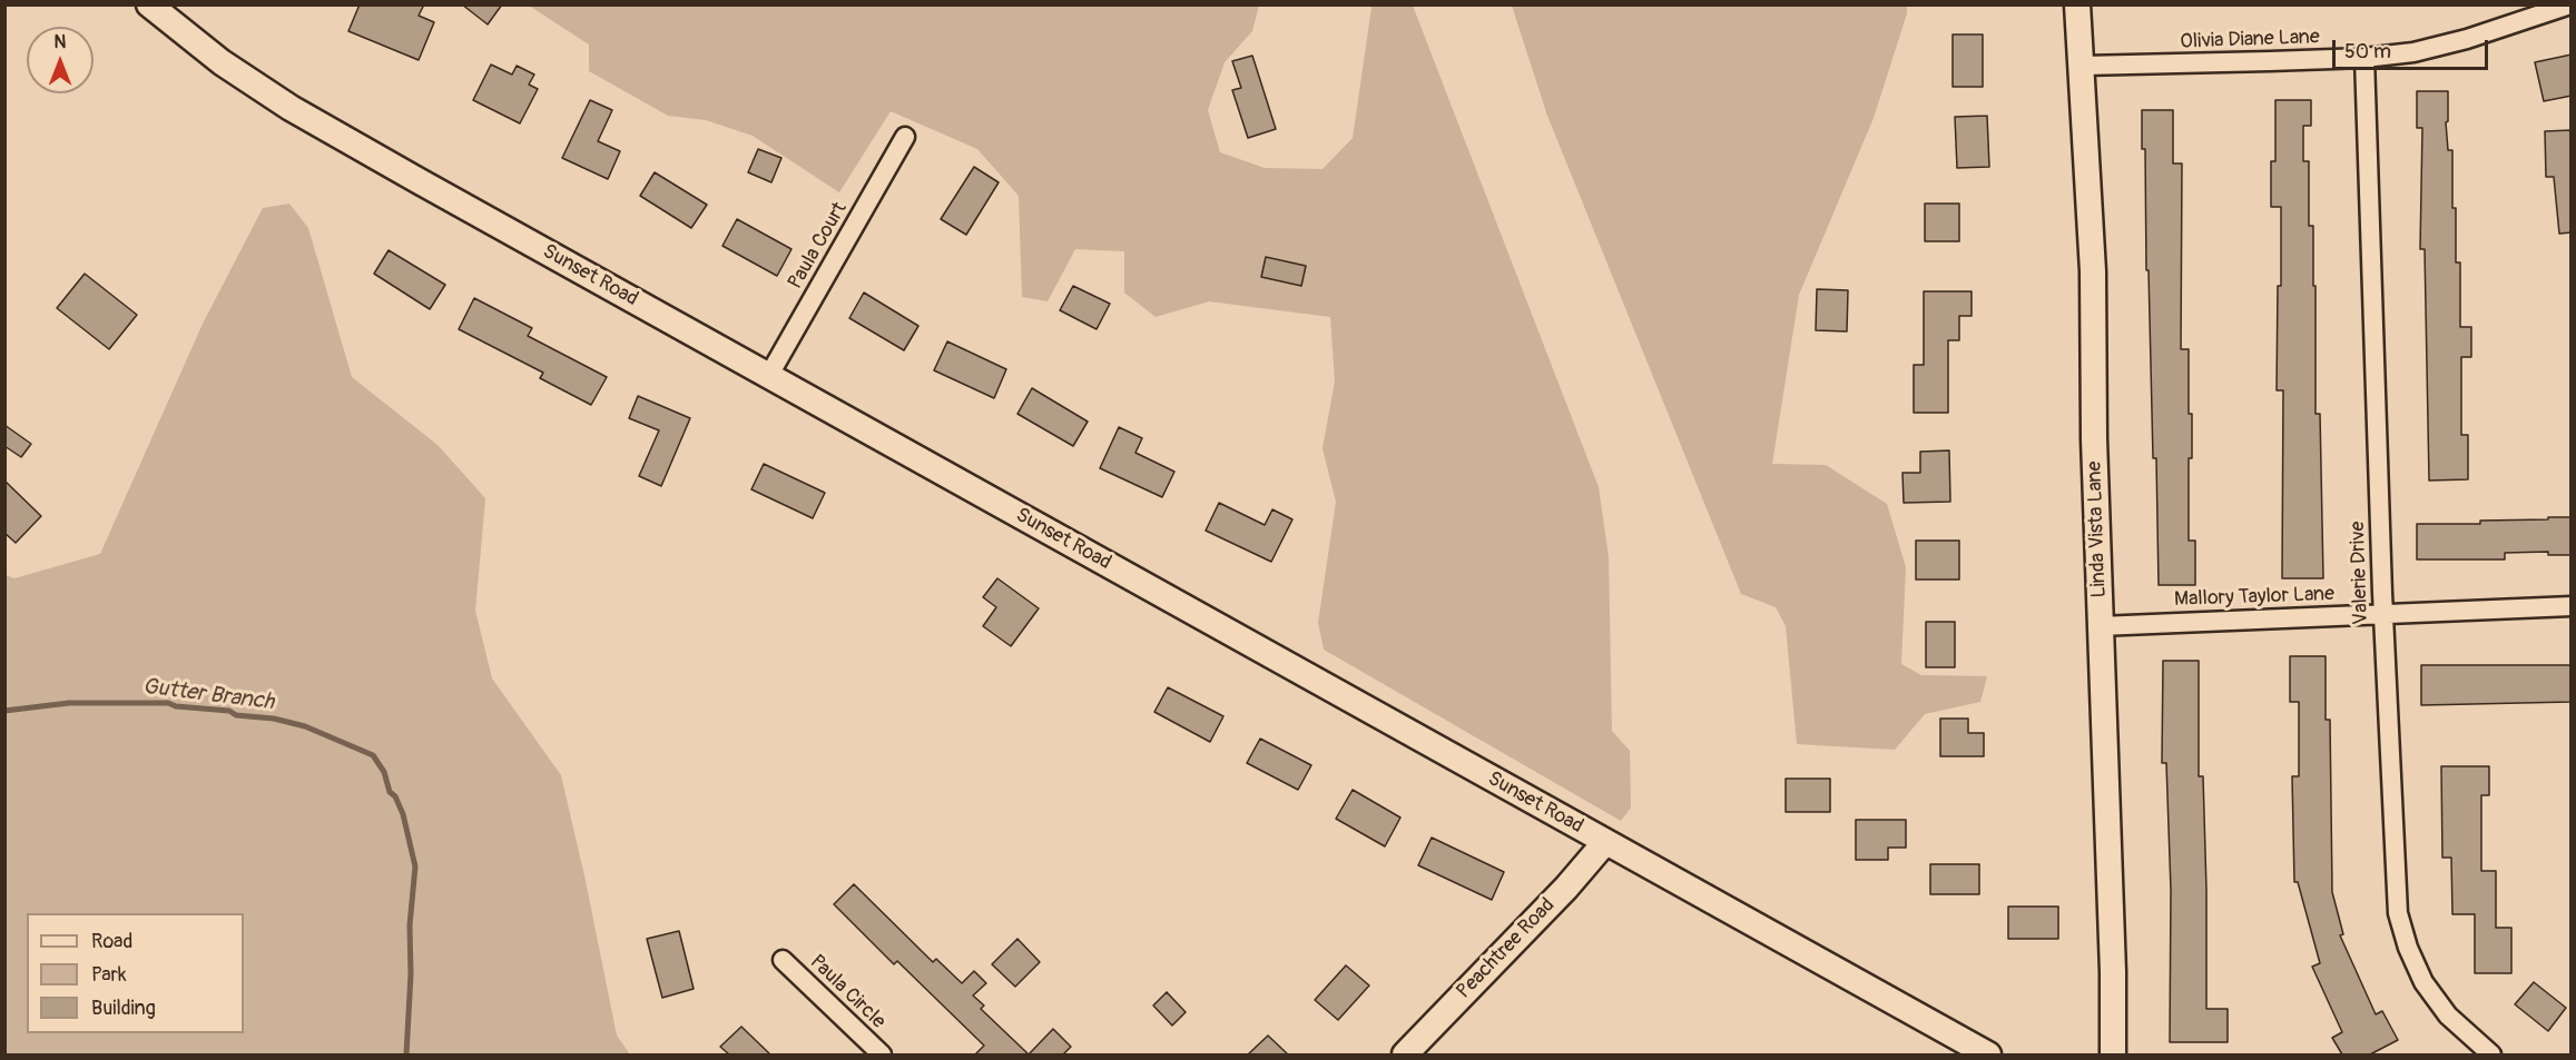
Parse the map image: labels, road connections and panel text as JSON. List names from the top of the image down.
{
  "streets": {
    "main road": ["Sunset Road", "Linda Vista Lane", "Peachtree Road"],
    "street": [
      "Olivia Diane Lane",
      "Paula Court",
      "Valerie Drive",
      "Mallory Taylor Lane",
      "Paula Circle"
    ]
  },
  "crossings": [
    ["Olivia Diane Lane", "Linda Vista Lane"],
    ["Olivia Diane Lane", "Valerie Drive"],
    ["Paula Court", "Sunset Road"],
    ["Sunset Road", "Peachtree Road"],
    ["Linda Vista Lane", "Mallory Taylor Lane"],
    ["Valerie Drive", "Mallory Taylor Lane"]
  ],
  "water": ["Gutter Branch"],
  "legend": ["Road", "Park", "Building"],
  "scale_bar": "50 m",
  "north": "top"
}
